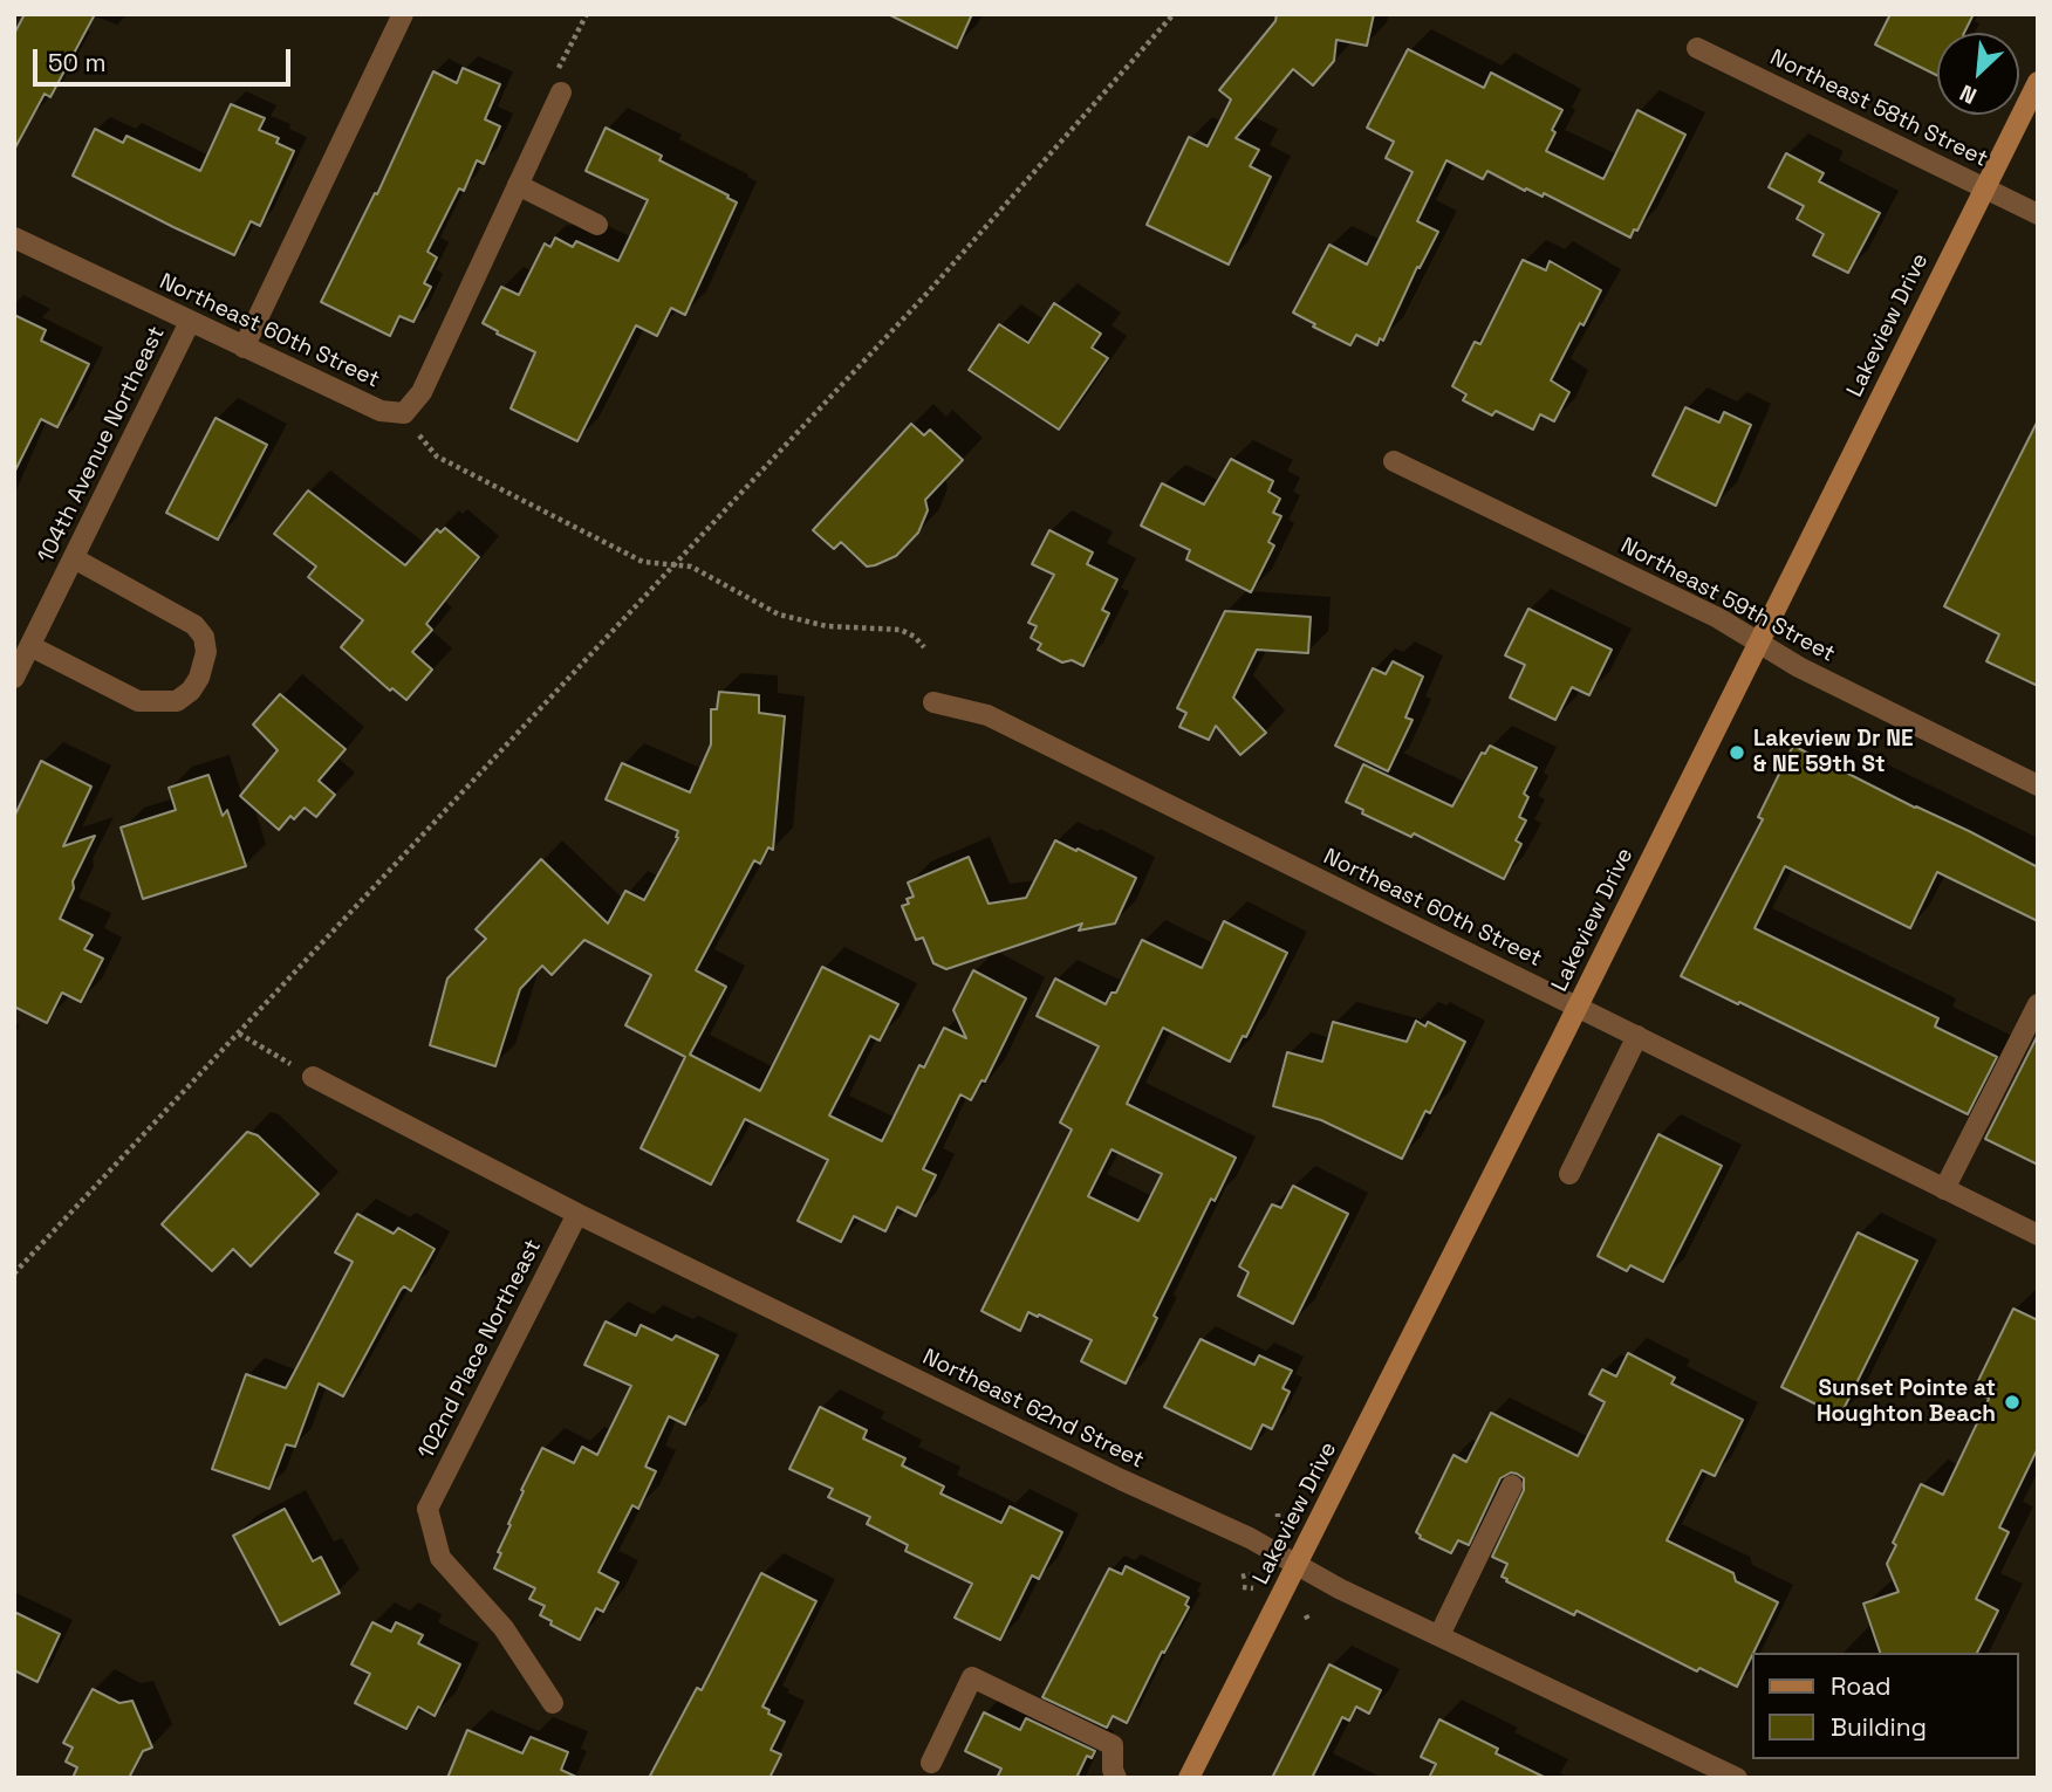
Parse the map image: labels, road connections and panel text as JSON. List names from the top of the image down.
{
  "streets": {
    "street": [
      "Northeast 58th Street",
      "Lakeview Drive",
      "Northeast 60th Street",
      "104th Avenue Northeast",
      "Northeast 59th Street",
      "102nd Place Northeast",
      "Northeast 62nd Street"
    ]
  },
  "crossings": [
    ["Northeast 58th Street", "Lakeview Drive"],
    ["Lakeview Drive", "Northeast 60th Street"],
    ["Lakeview Drive", "Northeast 59th Street"],
    ["Lakeview Drive", "Northeast 62nd Street"],
    ["Northeast 60th Street", "104th Avenue Northeast"],
    ["102nd Place Northeast", "Northeast 62nd Street"]
  ],
  "places": ["Lakeview Dr NE & NE 59th St", "Sunset Pointe at Houghton Beach"],
  "legend": ["Road", "Building"],
  "scale_bar": "50 m",
  "north": "bottom left"
}
